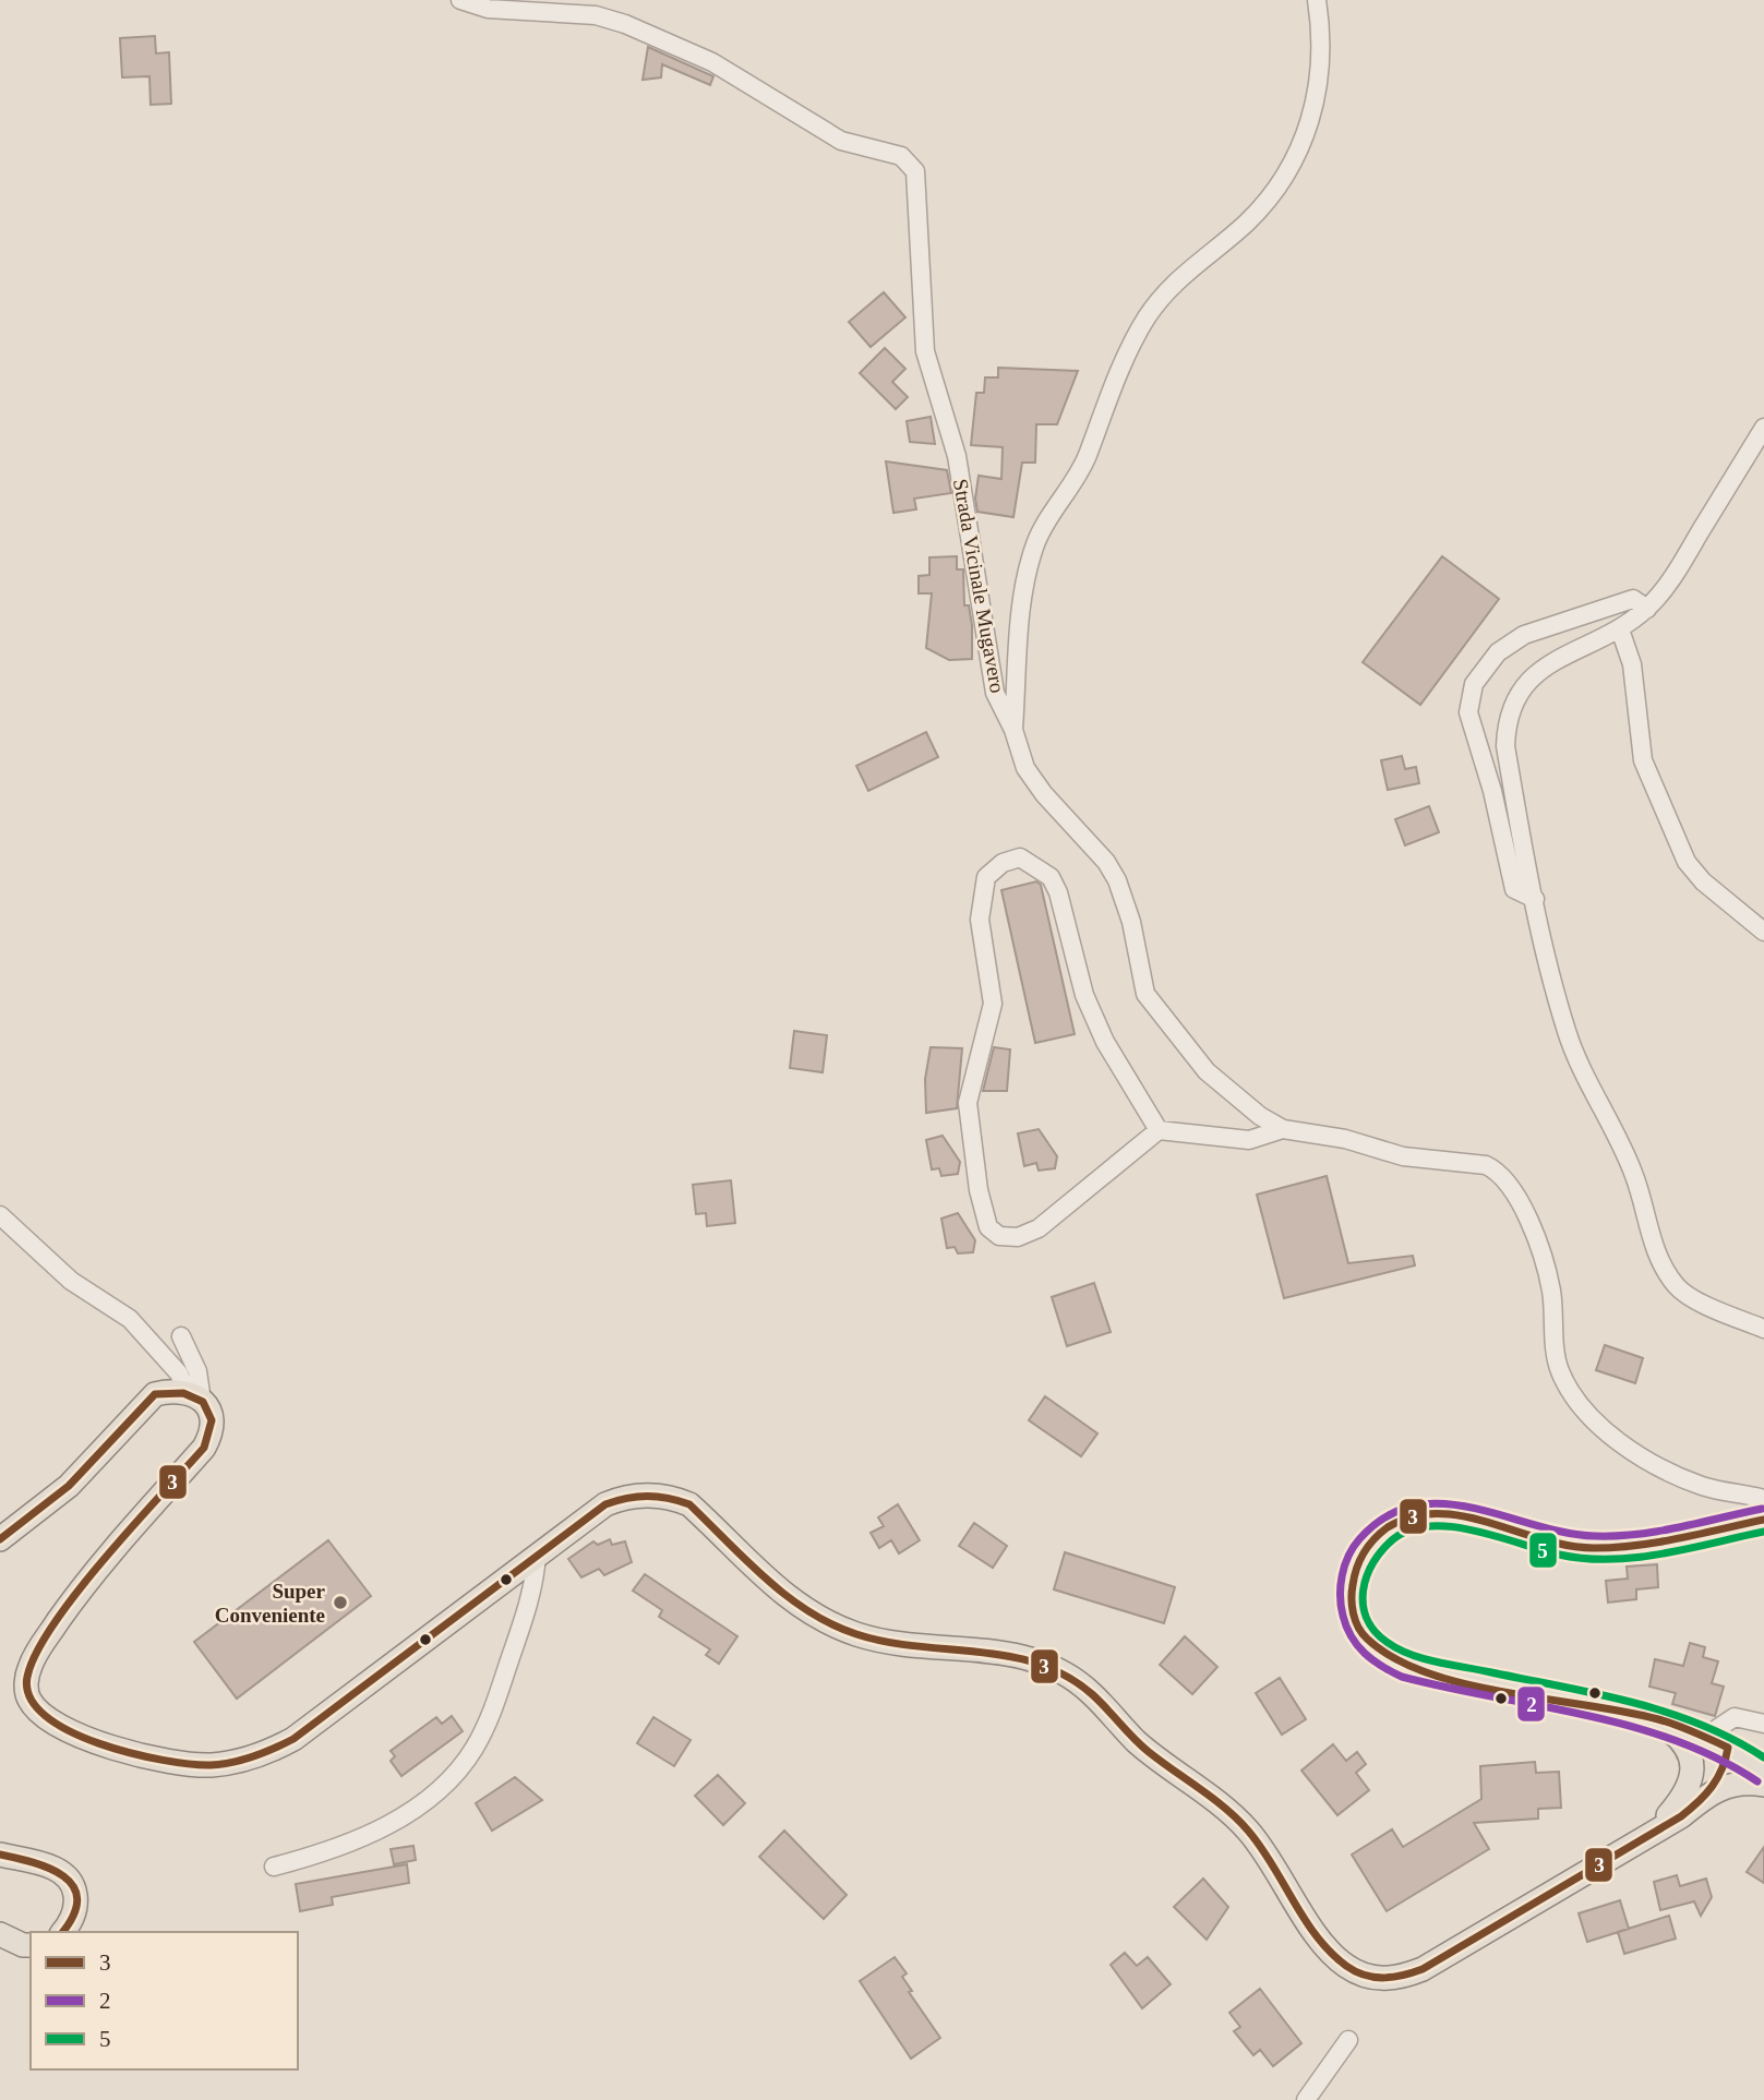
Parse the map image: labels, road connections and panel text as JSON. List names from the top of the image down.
{
  "streets": {
    "street": ["Strada Vicinale Mugavero"]
  },
  "places": ["Super Conveniente"],
  "lines": ["transit line 3", "transit line 2", "transit line 5"],
  "legend": ["3", "2", "5"]
}
